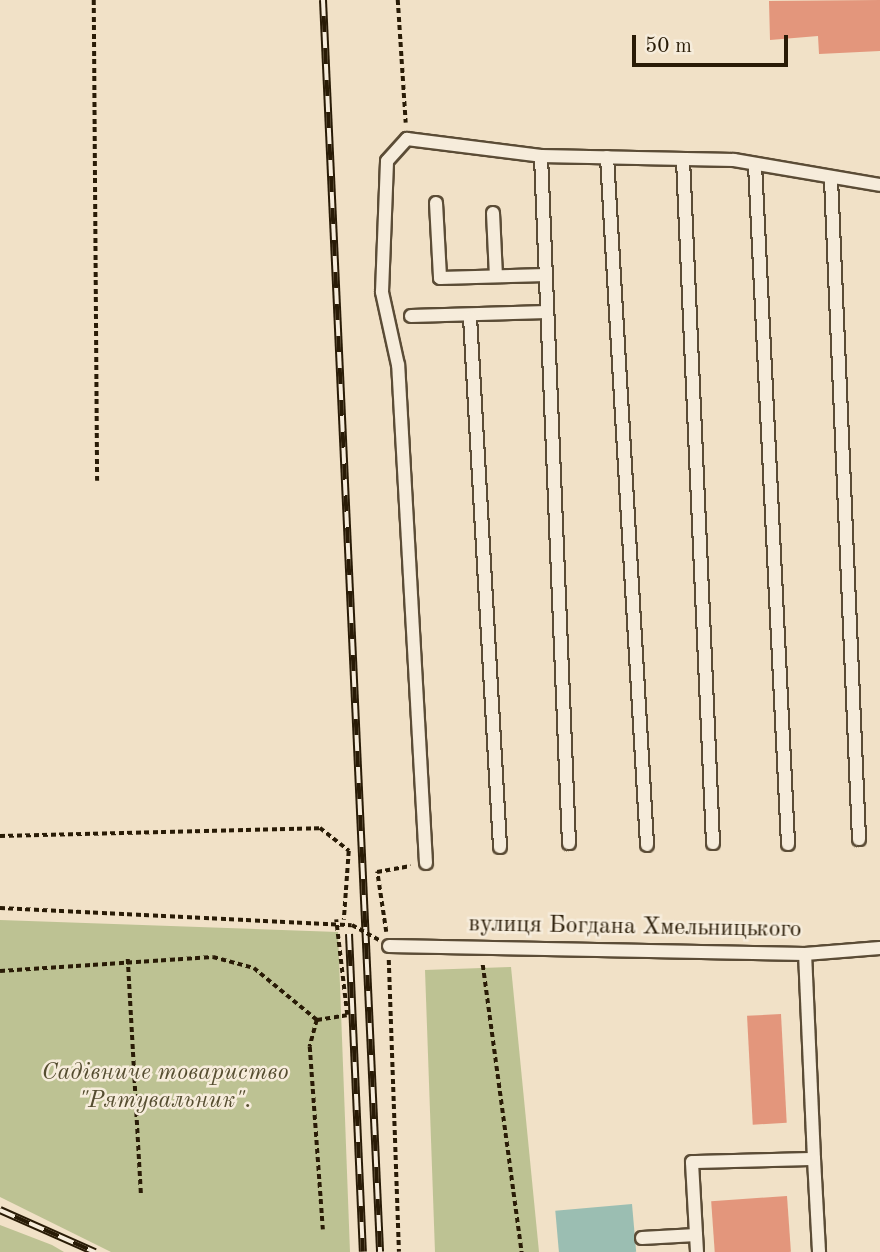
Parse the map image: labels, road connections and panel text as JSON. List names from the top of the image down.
{
  "streets": {
    "lane": ["вулиця Богдана Хмельницького"]
  },
  "parks": ["Садівниче товариство \"Рятувальник\"."],
  "scale_bar": "50 m"
}
